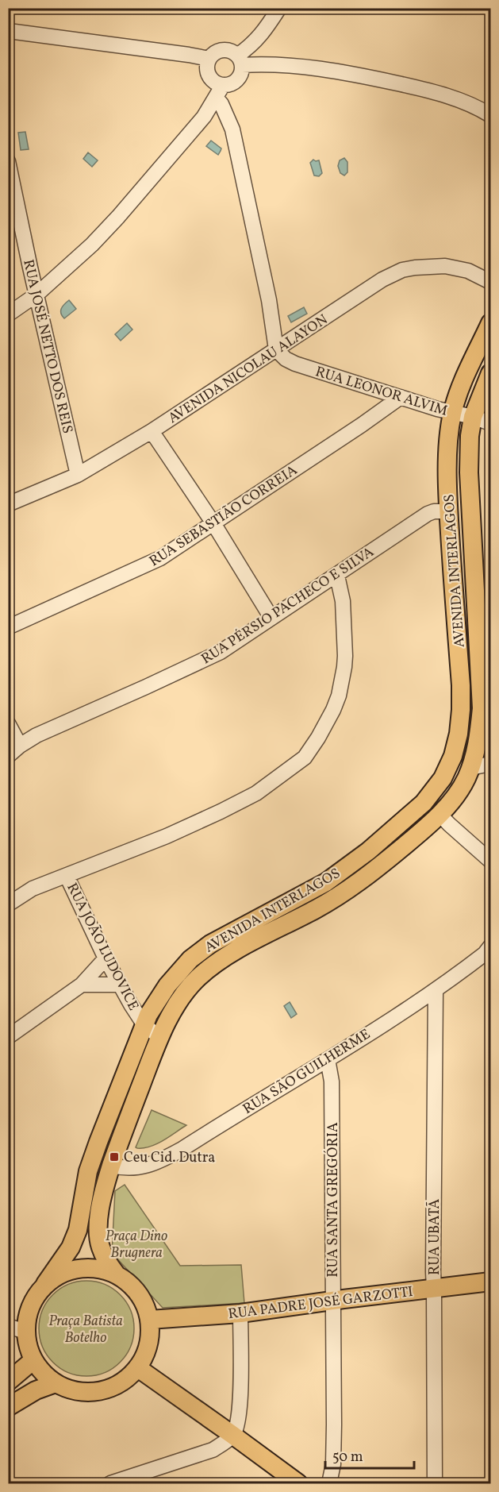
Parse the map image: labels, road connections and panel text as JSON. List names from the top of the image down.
{
  "streets": {
    "main road": ["AVENIDA INTERLAGOS", "RUA PADRE JOSÉ GARZOTTI"],
    "street": [
      "RUA JOSÉ NETTO DOS REIS",
      "AVENIDA NICOLAU ALAYON",
      "RUA LEONOR ALVIM",
      "RUA SEBASTIÃO CORREIA",
      "RUA PÉRSIO PACHECO E SILVA",
      "RUA JOÃO LUDOVICE",
      "RUA SÃO GUILHERME",
      "RUA SANTA GREGÓRIA",
      "RUA UBATÃ"
    ]
  },
  "crossings": [
    ["RUA JOSÉ NETTO DOS REIS", "AVENIDA NICOLAU ALAYON"],
    ["AVENIDA NICOLAU ALAYON", "RUA LEONOR ALVIM"],
    ["RUA LEONOR ALVIM", "RUA SEBASTIÃO CORREIA"],
    ["RUA LEONOR ALVIM", "AVENIDA INTERLAGOS"],
    ["AVENIDA INTERLAGOS", "RUA PÉRSIO PACHECO E SILVA"],
    ["AVENIDA INTERLAGOS", "RUA JOÃO LUDOVICE"],
    ["AVENIDA INTERLAGOS", "RUA SÃO GUILHERME"],
    ["AVENIDA INTERLAGOS", "RUA PADRE JOSÉ GARZOTTI"],
    ["RUA SÃO GUILHERME", "RUA SANTA GREGÓRIA"],
    ["RUA SÃO GUILHERME", "RUA UBATÃ"],
    ["RUA SANTA GREGÓRIA", "RUA PADRE JOSÉ GARZOTTI"],
    ["RUA UBATÃ", "RUA PADRE JOSÉ GARZOTTI"]
  ],
  "parks": ["Praça Dino Brugnera", "Praça Batista Botelho"],
  "places": {
    "transit": ["Ceu Cid. Dutra"]
  },
  "scale_bar": "50 m"
}
